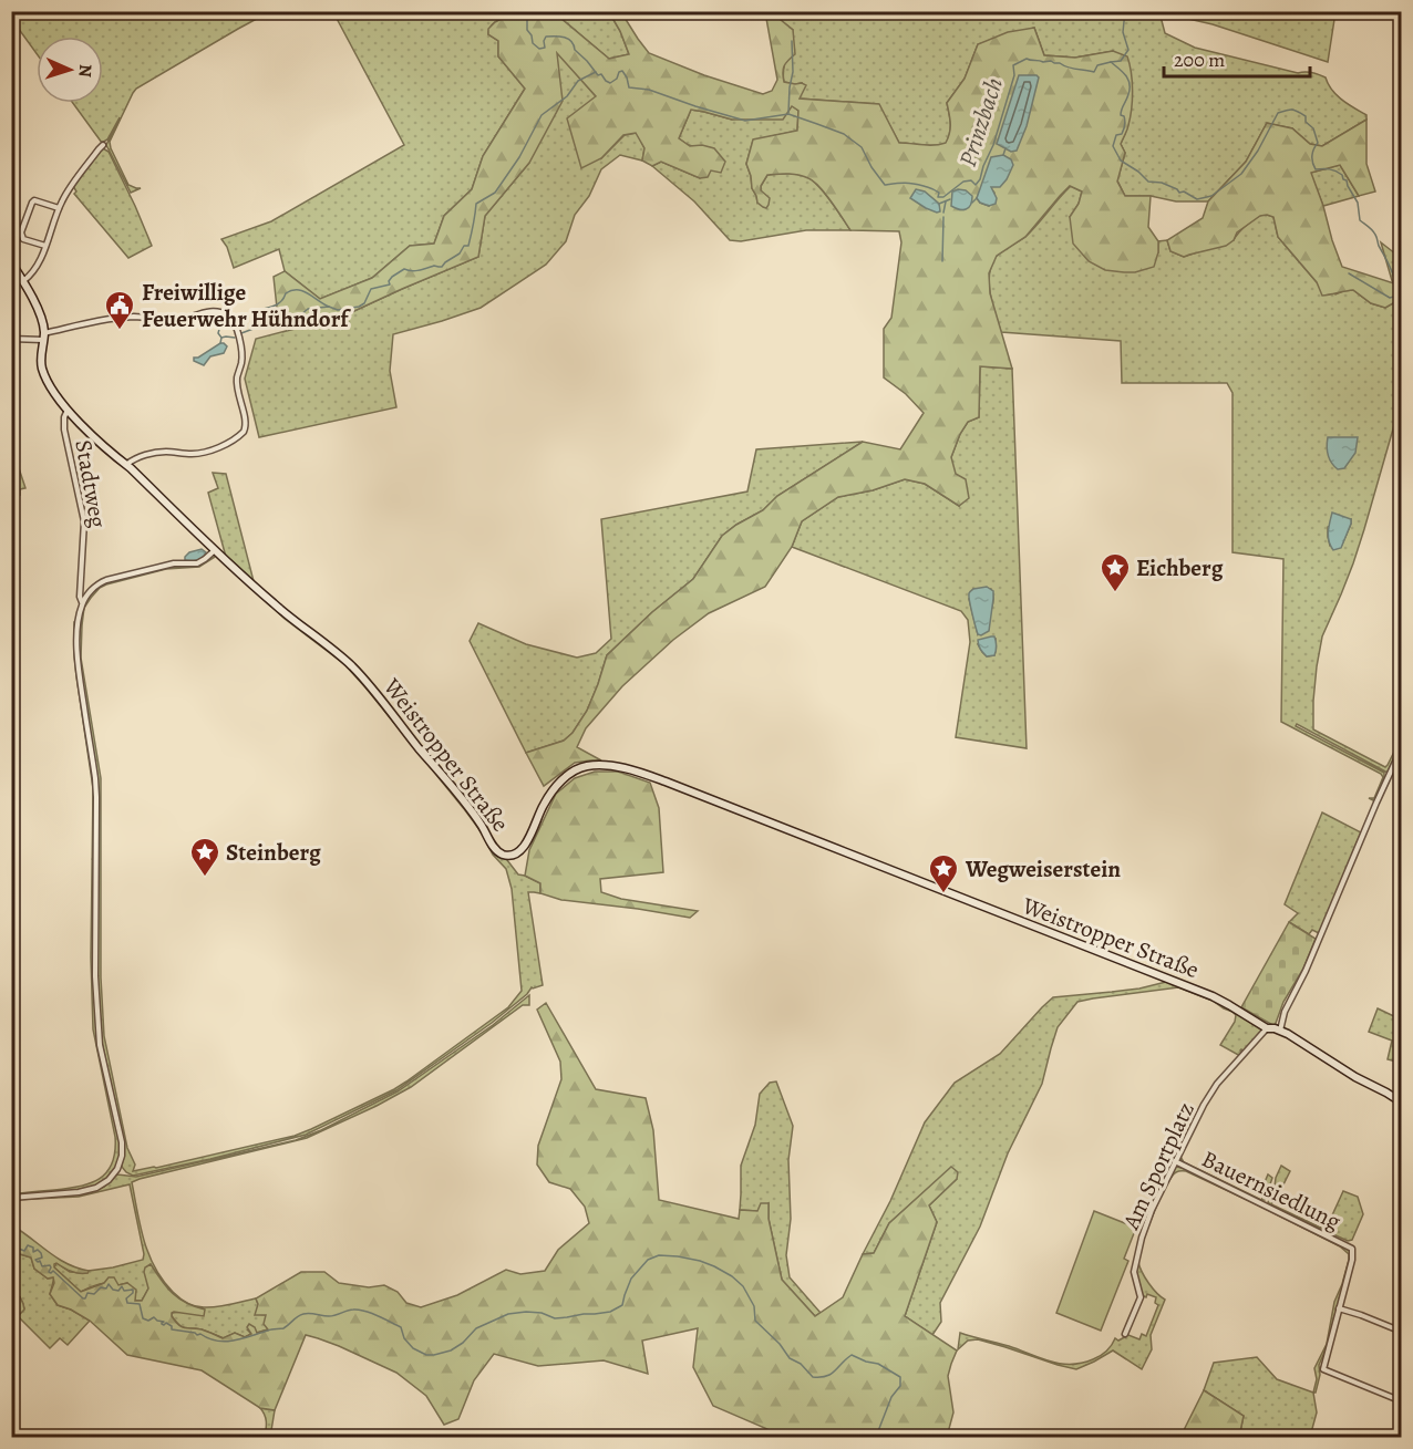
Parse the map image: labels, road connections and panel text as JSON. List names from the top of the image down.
{
  "streets": {
    "street": [
      "Stadtweg",
      "Weistropper Straße",
      "Am Sportplatz",
      "Bauernsiedlung"
    ]
  },
  "crossings": [
    ["Stadtweg", "Weistropper Straße"],
    ["Weistropper Straße", "Am Sportplatz"],
    ["Am Sportplatz", "Bauernsiedlung"]
  ],
  "water": ["Prinzbach"],
  "places": {
    "public building": ["Freiwillige Feuerwehr Hühndorf"],
    "place": ["Eichberg", "Steinberg", "Wegweiserstein"]
  },
  "scale_bar": "200 m",
  "north": "right"
}
